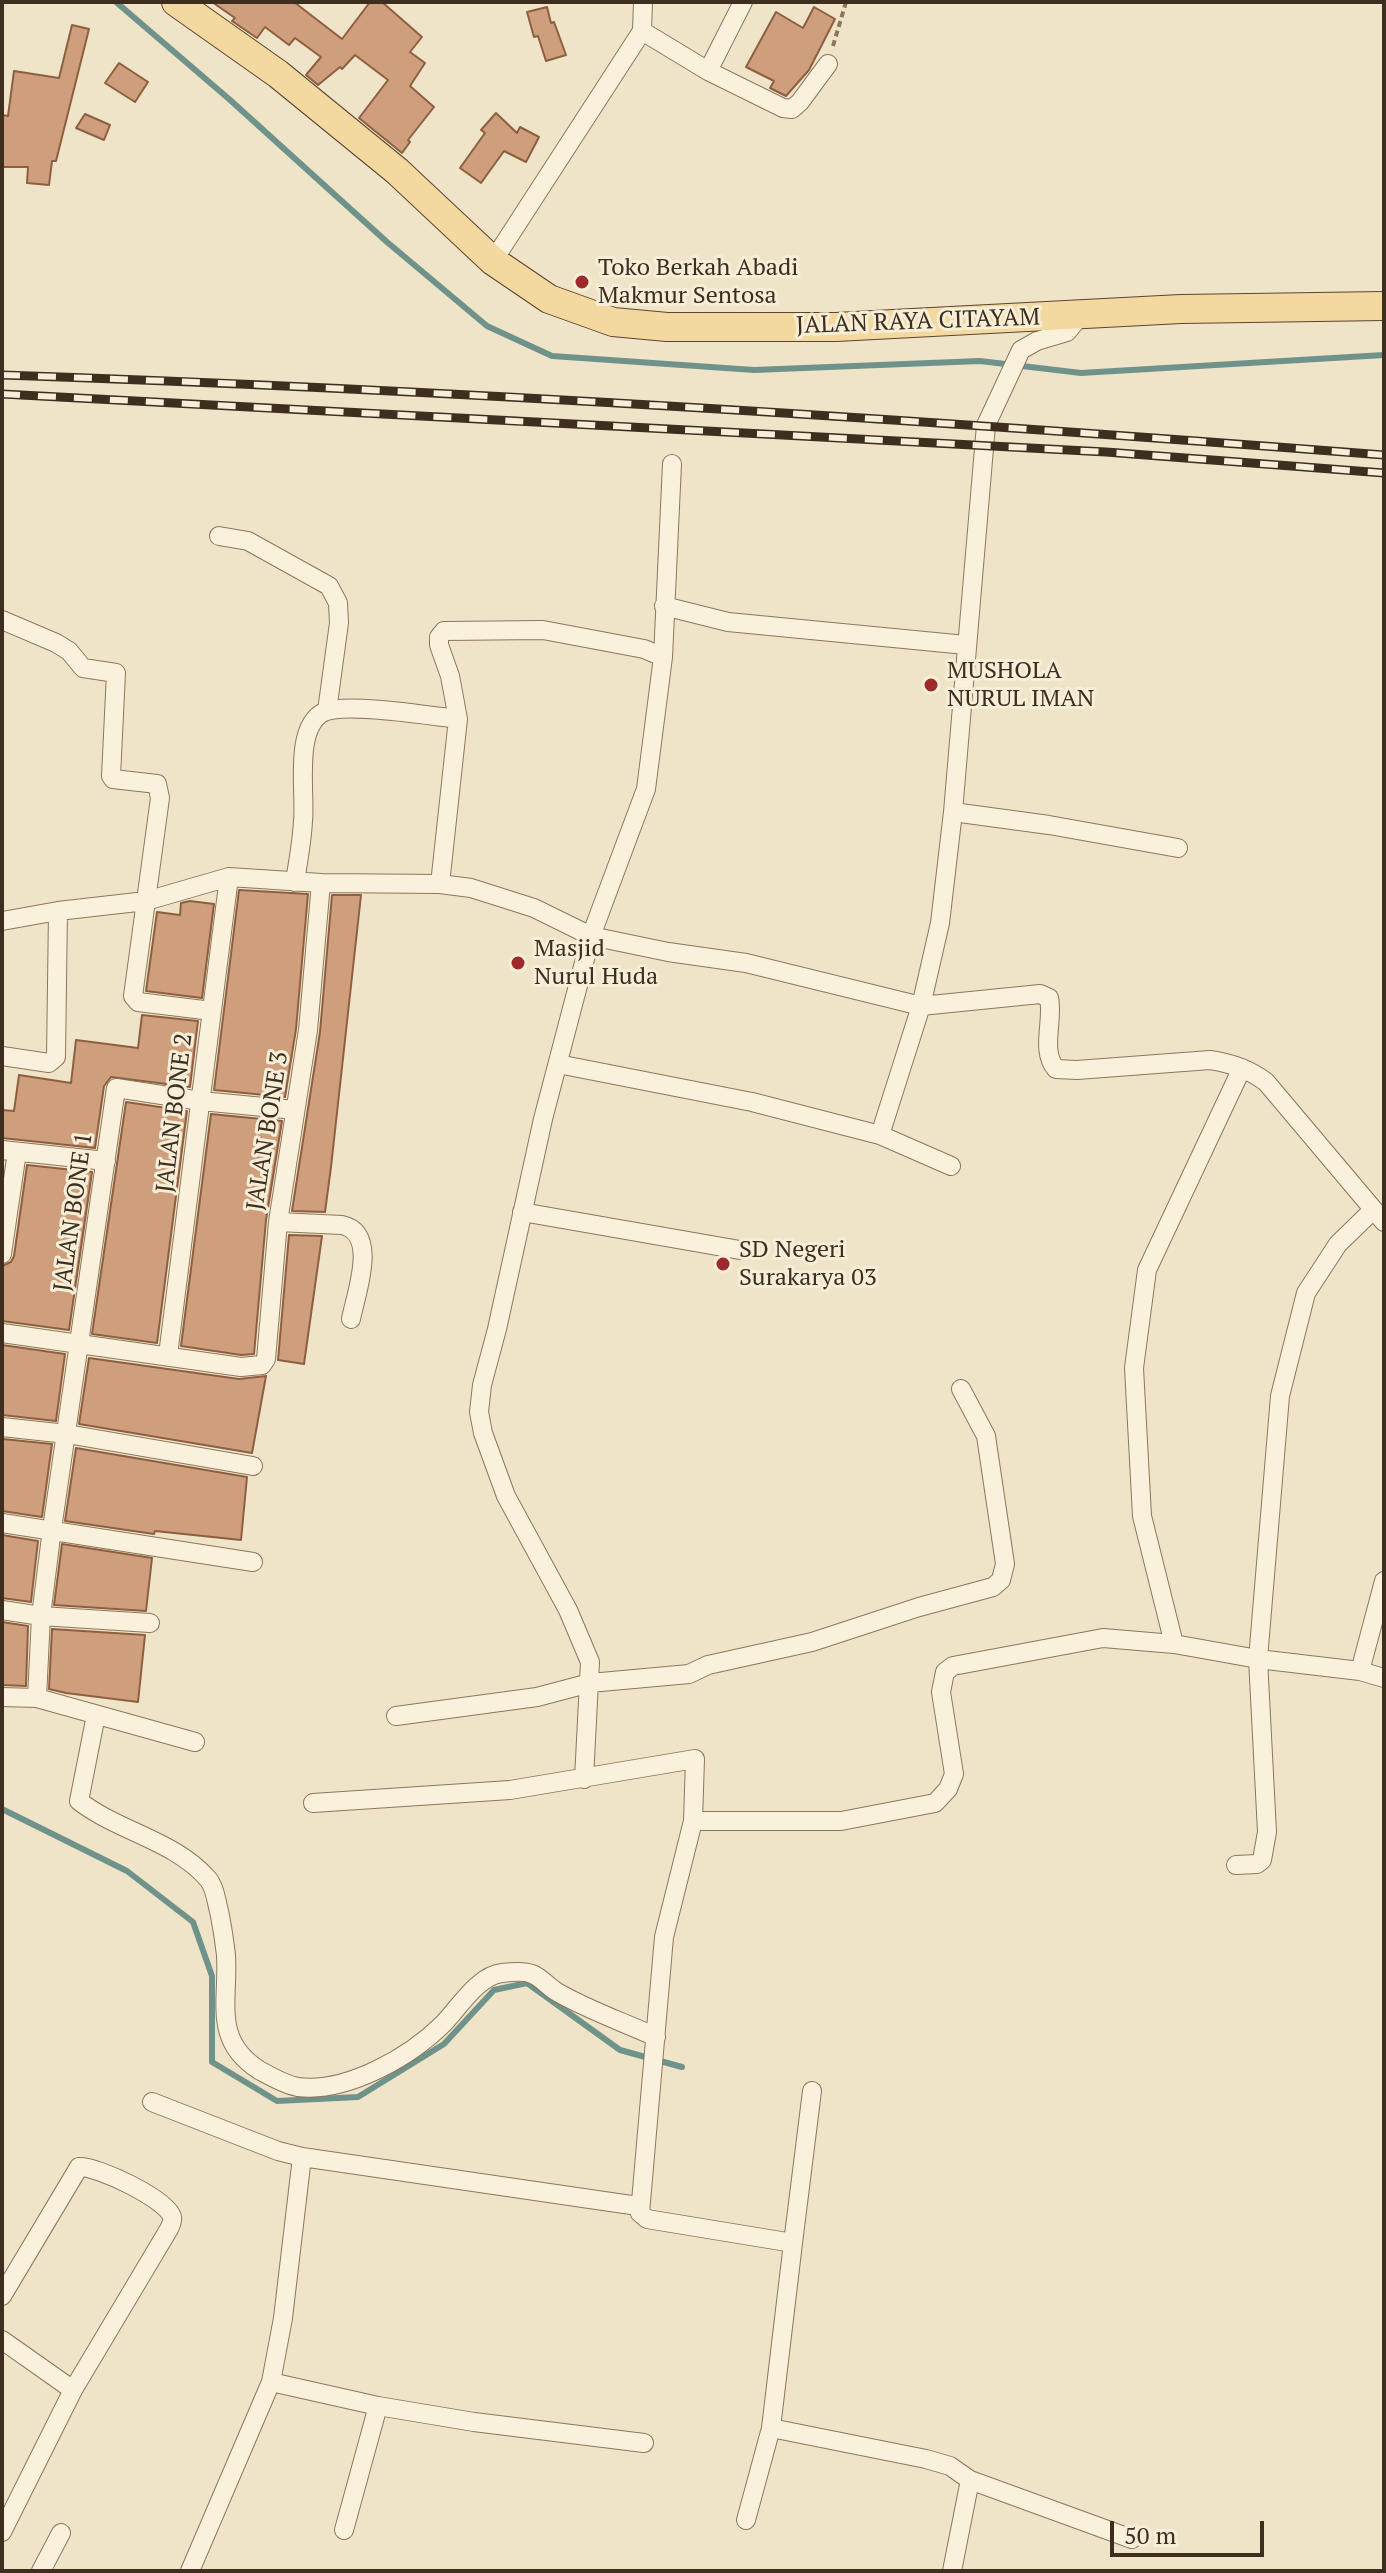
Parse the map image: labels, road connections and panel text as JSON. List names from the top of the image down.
{
  "streets": {
    "main road": ["JALAN RAYA CITAYAM"],
    "street": ["JALAN BONE 2", "JALAN BONE 3", "JALAN BONE 1"]
  },
  "crossings": [
    ["JALAN BONE 2", "JALAN BONE 3"],
    ["JALAN BONE 2", "JALAN BONE 1"]
  ],
  "places": [
    "Toko Berkah Abadi Makmur Sentosa",
    "MUSHOLA NURUL IMAN",
    "Masjid Nurul Huda",
    "SD Negeri Surakarya 03"
  ],
  "scale_bar": "50 m"
}
